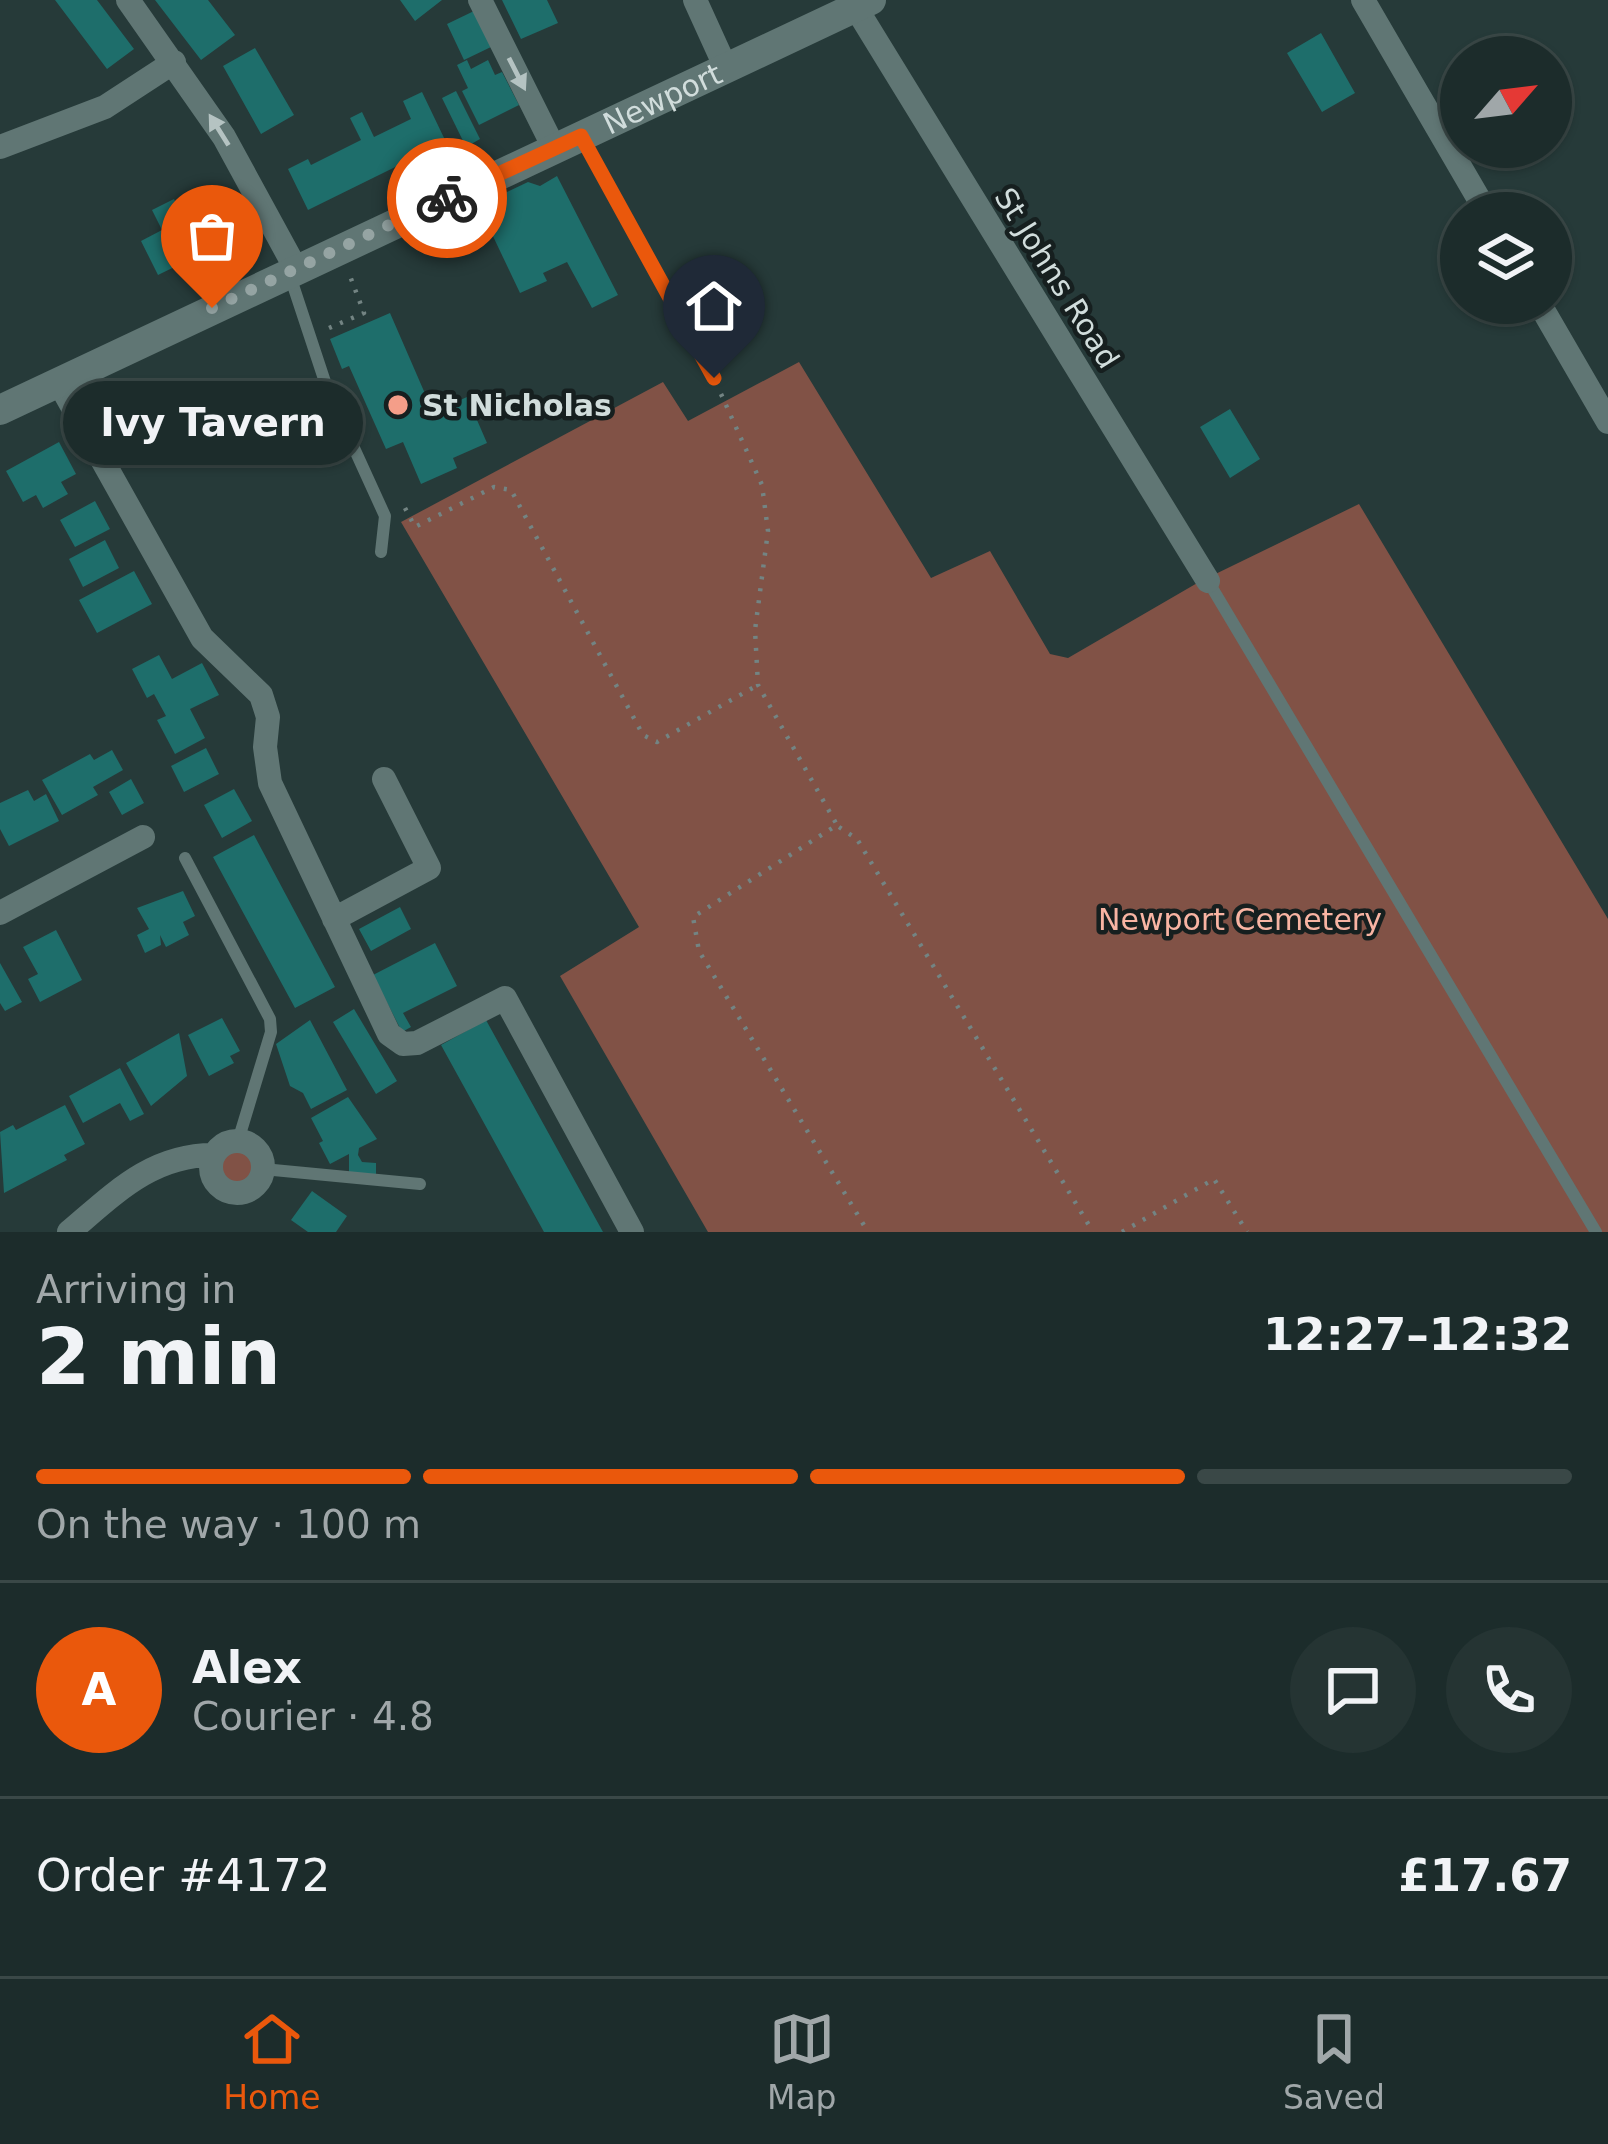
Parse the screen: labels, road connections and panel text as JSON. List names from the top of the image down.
{
  "streets": {
    "street": ["Newport", "St Johns Road"]
  },
  "crossings": [
    ["Newport", "St Johns Road"]
  ],
  "parks": ["Newport Cemetery"],
  "places": ["Ivy Tavern", "St Nicholas"],
  "north": "top right",
  "page": {
    "bubble": "Ivy Tavern",
    "heading": ["2 min", "Arriving in", "12:27–12:32"],
    "panel": [
      "Alex",
      "Courier · 4.8",
      "Order #4172",
      "£17.67"
    ],
    "bar": "On the way · 100 m",
    "round": "A",
    "tabs": ["Home", "Map", "Saved"]
  }
}
